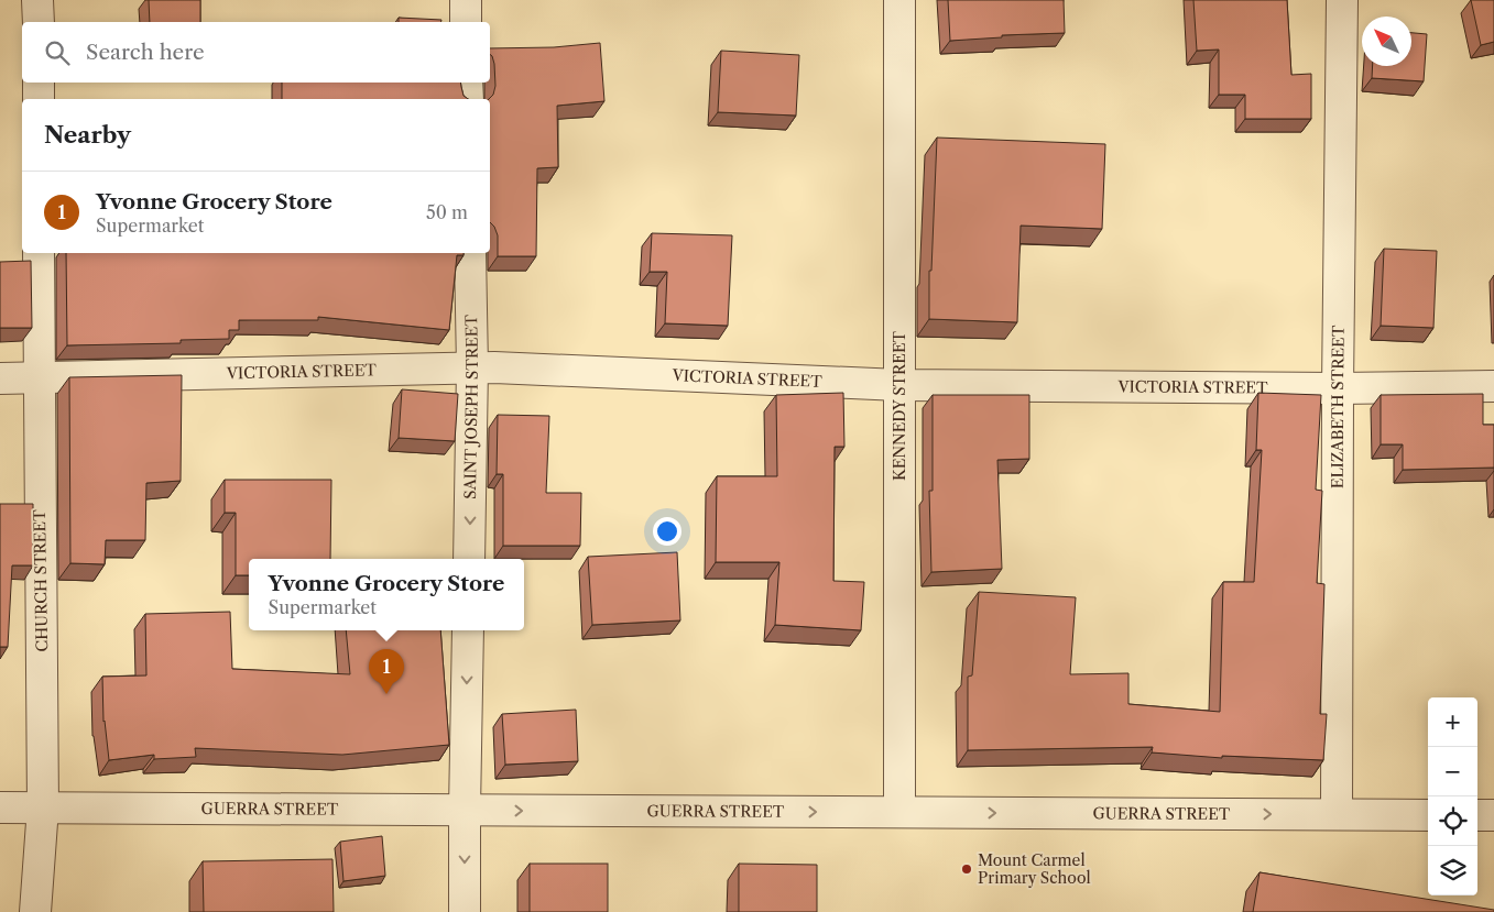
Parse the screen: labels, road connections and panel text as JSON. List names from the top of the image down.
{
  "streets": {
    "street": [
      "VICTORIA STREET",
      "KENNEDY STREET",
      "SAINT JOSEPH STREET",
      "ELIZABETH STREET",
      "CHURCH STREET",
      "GUERRA STREET"
    ]
  },
  "crossings": [
    ["VICTORIA STREET", "KENNEDY STREET"],
    ["VICTORIA STREET", "SAINT JOSEPH STREET"],
    ["VICTORIA STREET", "ELIZABETH STREET"],
    ["VICTORIA STREET", "CHURCH STREET"],
    ["KENNEDY STREET", "GUERRA STREET"],
    ["ELIZABETH STREET", "GUERRA STREET"],
    ["CHURCH STREET", "GUERRA STREET"]
  ],
  "one_way": ["SAINT JOSEPH STREET", "GUERRA STREET"],
  "places": ["Mount Carmel Primary School"],
  "north": "top left",
  "page": {
    "search": "Search here",
    "heading": "Nearby",
    "list": [
      {
        "mark": "1",
        "name": "Yvonne Grocery Store",
        "note": "Supermarket",
        "value": "50 m"
      }
    ],
    "popup": ["Yvonne Grocery Store", "Supermarket"],
    "pins": "1",
    "map_buttons": ["+", "−"]
  }
}
